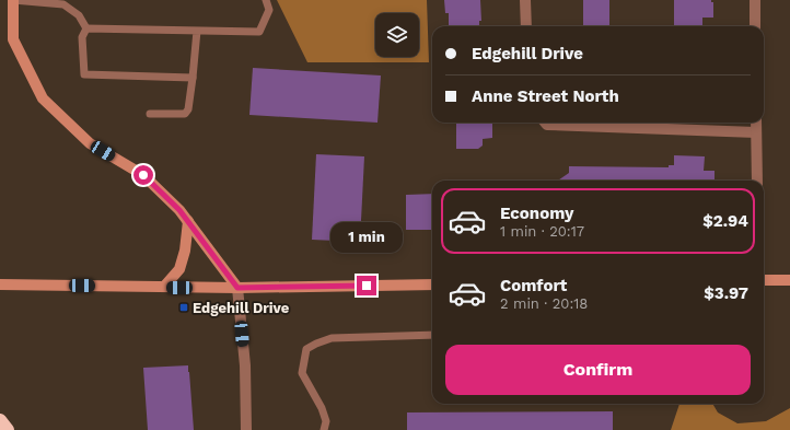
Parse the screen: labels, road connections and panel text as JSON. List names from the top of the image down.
{
  "places": {
    "transit": ["Edgehill Drive"]
  },
  "page": {
    "banner": ["Edgehill Drive", "Anne Street North"],
    "list": [
      {
        "name": "Economy",
        "note": "1 min · 20:17",
        "value": "$2.94"
      },
      {
        "name": "Comfort",
        "note": "2 min · 20:18",
        "value": "$3.97"
      }
    ],
    "bubble": "1 min",
    "buttons": "Confirm"
  }
}
